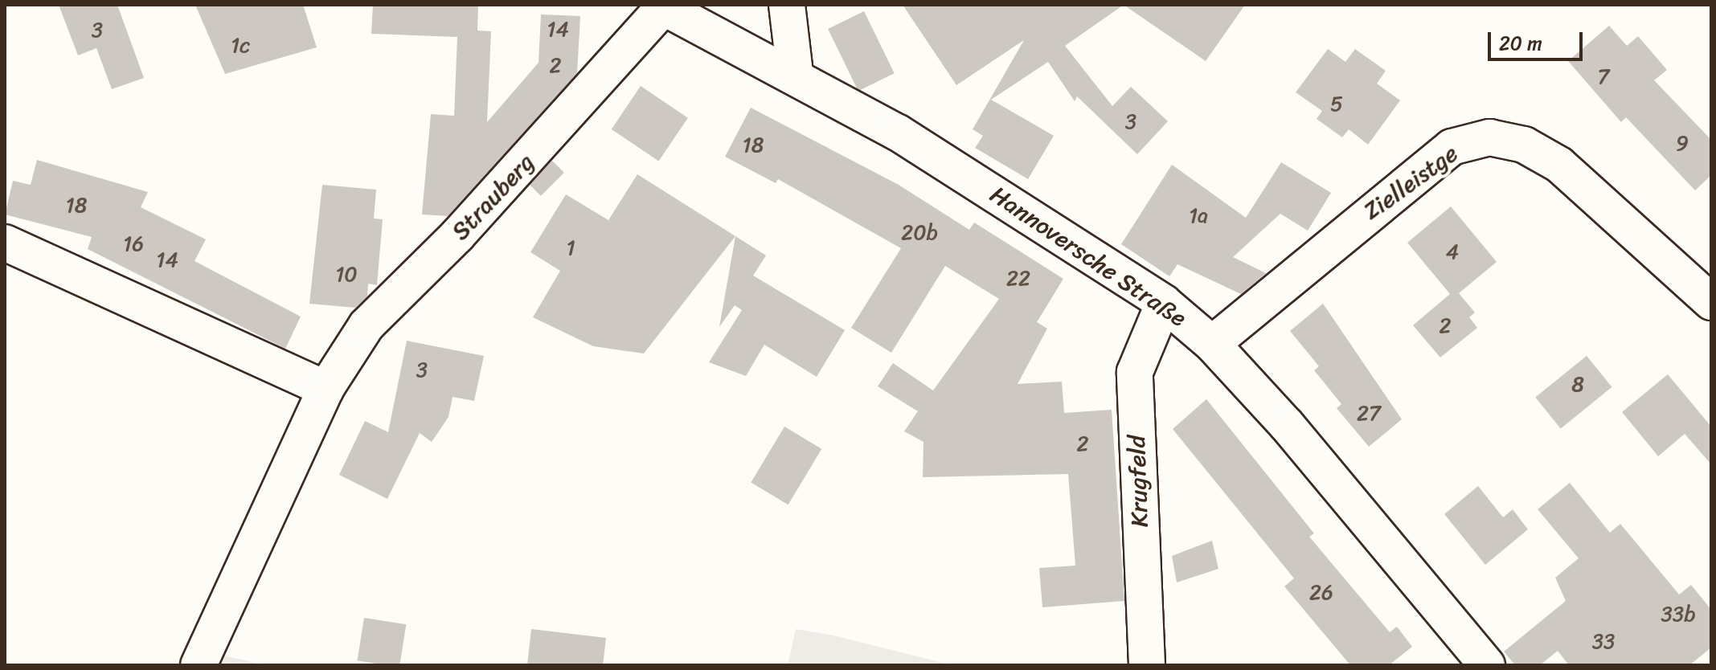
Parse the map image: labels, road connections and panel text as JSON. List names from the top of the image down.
{
  "streets": {
    "street": [
      "Zielleistge",
      "Strauberg",
      "Hannoversche Straße",
      "Krugfeld"
    ]
  },
  "crossings": [
    ["Zielleistge", "Hannoversche Straße"],
    ["Strauberg", "Hannoversche Straße"],
    ["Hannoversche Straße", "Krugfeld"]
  ],
  "house_numbers": [
    "14",
    "3",
    "1c",
    "2",
    "7",
    "5",
    "3",
    "9",
    "18",
    "18",
    "1a",
    "20b",
    "16",
    "1",
    "4",
    "14",
    "10",
    "22",
    "2",
    "3",
    "8",
    "27",
    "2",
    "26",
    "33b",
    "33"
  ],
  "scale_bar": "20 m"
}
